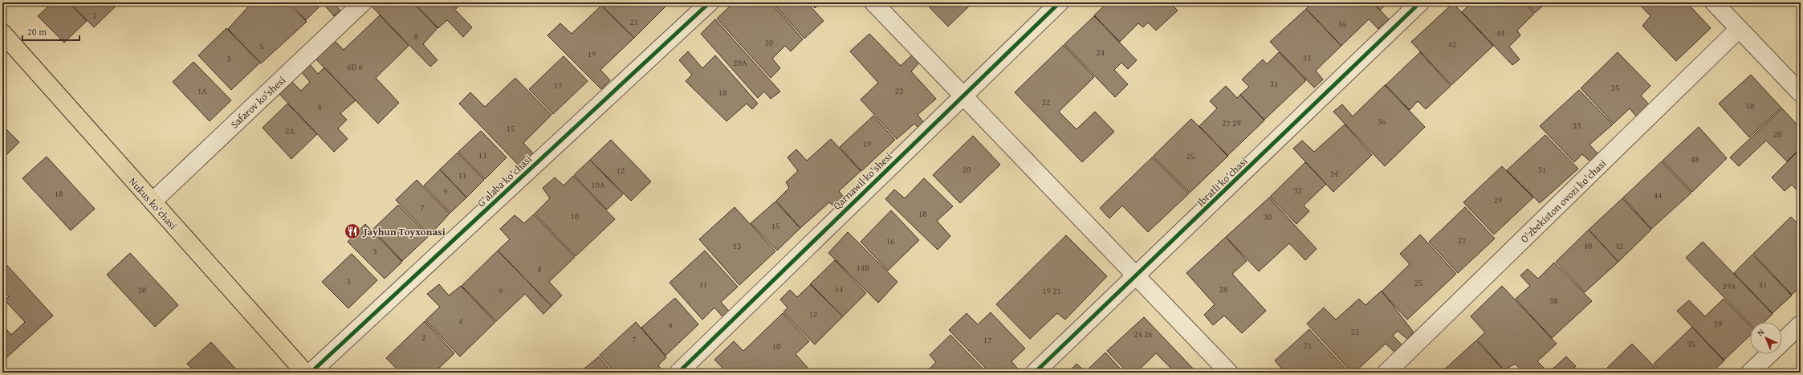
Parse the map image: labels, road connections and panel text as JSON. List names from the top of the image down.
{
  "streets": {
    "main road": ["Nukus ko'chasi"],
    "street": [
      "Safarov ko'shesi",
      "G'alaba ko'chasi",
      "Qarnawil ko'shesi",
      "Ibratli ko'chasi",
      "O'zbekiston ovozi ko'chasi"
    ]
  },
  "crossings": [
    ["Safarov ko'shesi", "Nukus ko'chasi"]
  ],
  "places": {
    "restaurant": ["Jayhun Toyxonasi"]
  },
  "house_numbers": [
    "2",
    "21",
    "35",
    "44",
    "8",
    "20",
    "42",
    "5",
    "24",
    "19",
    "33",
    "3",
    "20A",
    "6D 6",
    "31",
    "17",
    "35",
    "1A",
    "23",
    "18",
    "22",
    "50",
    "4",
    "36",
    "27 29",
    "33",
    "15",
    "2A",
    "20",
    "19",
    "13",
    "25",
    "48",
    "20",
    "31",
    "12",
    "34",
    "11",
    "10A",
    "32",
    "9",
    "18",
    "44",
    "29",
    "7",
    "18",
    "10",
    "30",
    "15",
    "27",
    "16",
    "13",
    "40",
    "42",
    "3",
    "14B",
    "8",
    "1",
    "25",
    "11",
    "41",
    "39A",
    "14",
    "28",
    "20",
    "6",
    "19 21",
    "38",
    "12",
    "4",
    "39",
    "9",
    "23",
    "24 26",
    "2",
    "7",
    "17",
    "35",
    "21",
    "10"
  ],
  "scale_bar": "20 m",
  "north": "top left"
}
